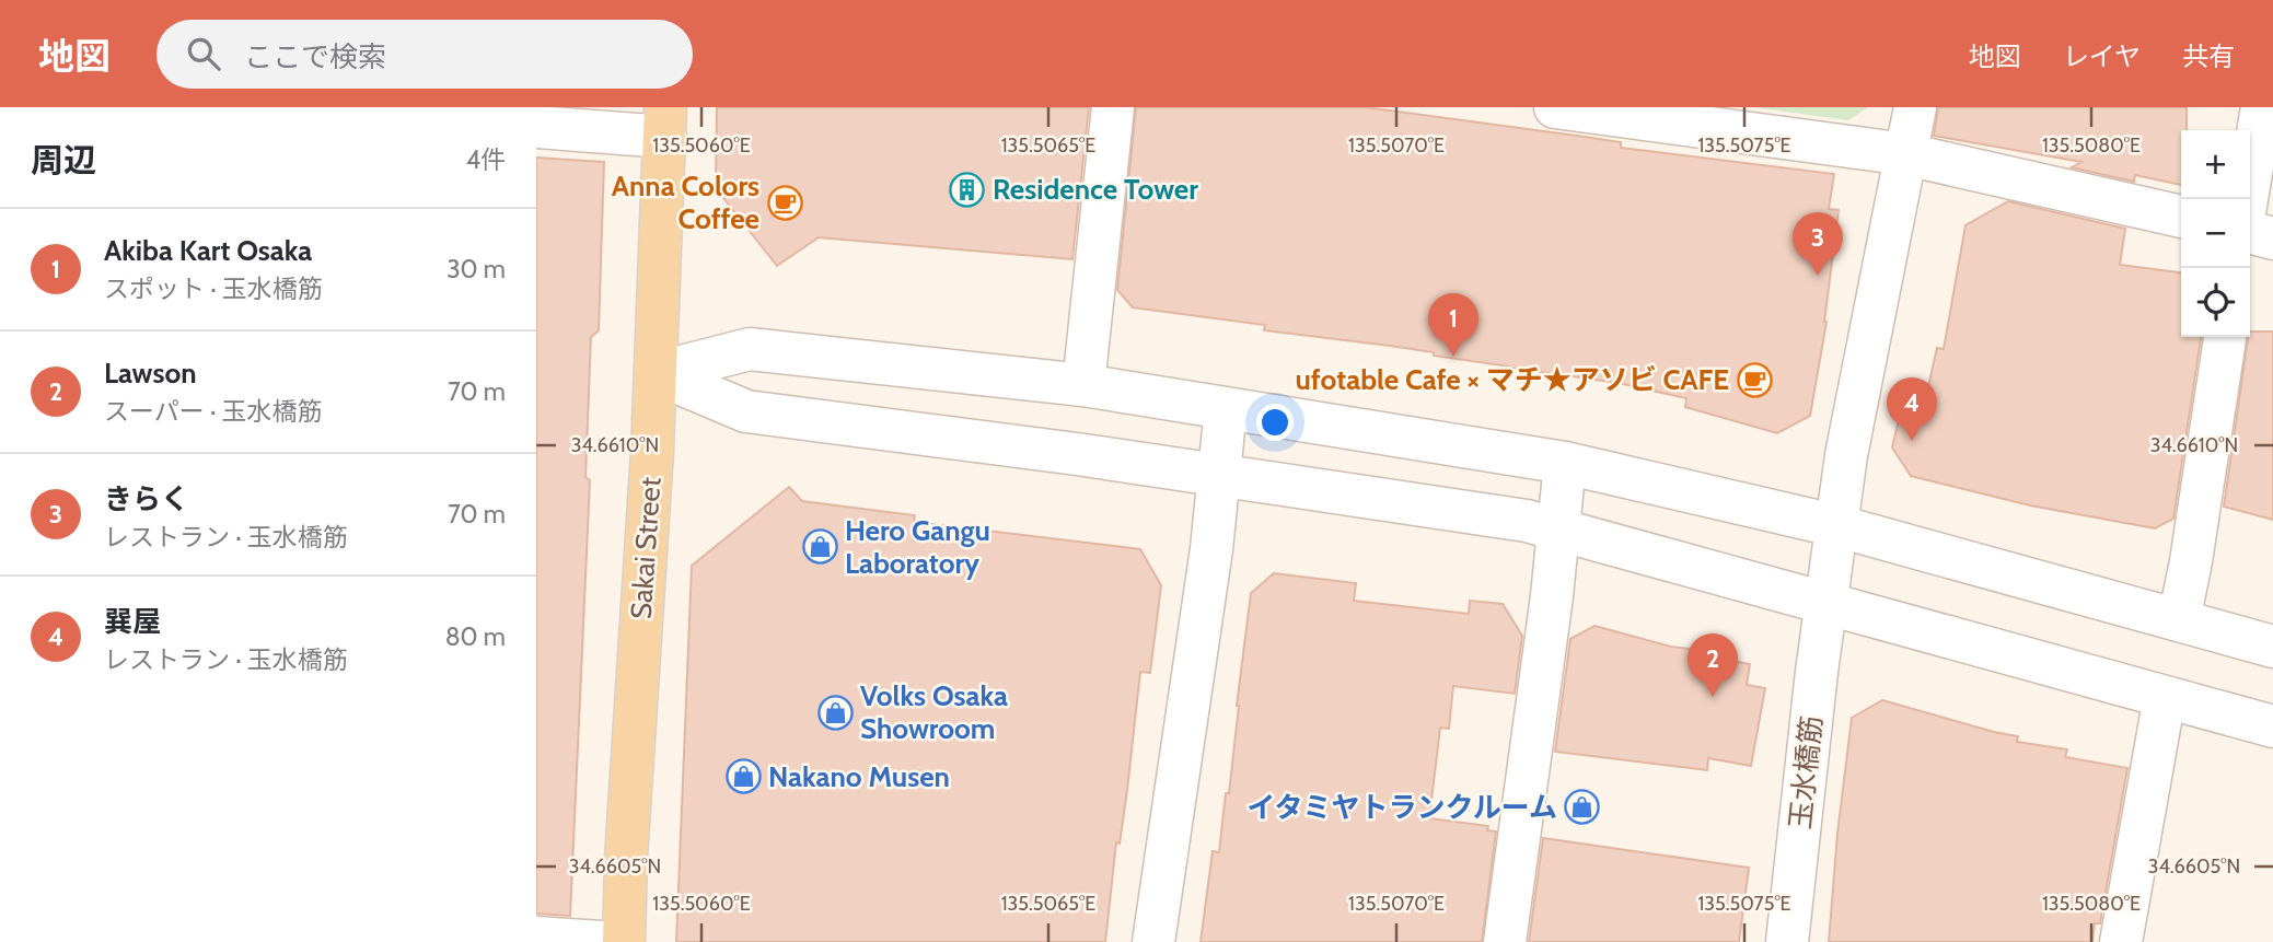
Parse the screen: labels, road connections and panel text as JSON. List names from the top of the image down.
{
  "streets": {
    "main road": ["Sakai Street"],
    "street": ["玉水橋筋"]
  },
  "places": {
    "building": ["Residence Tower"],
    "cafe": ["Anna Colors Coffee", "ufotable Cafe × マチ★アソビ CAFE"],
    "shop": [
      "Hero Gangu Laboratory",
      "Volks Osaka Showroom",
      "Nakano Musen",
      "イタミヤトランクルーム"
    ]
  },
  "page": {
    "header": "地図",
    "search": "ここで検索",
    "nav": ["地図", "レイヤ", "共有"],
    "heading": ["周辺", "4件"],
    "map_buttons": ["+", "−"],
    "list": [
      {
        "mark": "1",
        "name": "Akiba Kart Osaka",
        "note": "スポット · 玉水橋筋",
        "value": "30 m"
      },
      {
        "mark": "2",
        "name": "Lawson",
        "note": "スーパー · 玉水橋筋",
        "value": "70 m"
      },
      {
        "mark": "3",
        "name": "きらく",
        "note": "レストラン · 玉水橋筋",
        "value": "70 m"
      },
      {
        "mark": "4",
        "name": "巽屋",
        "note": "レストラン · 玉水橋筋",
        "value": "80 m"
      }
    ],
    "pins": [
      "3",
      "1",
      "4",
      "2"
    ]
  },
  "coordinates": [
    "135.5060°E",
    "135.5065°E",
    "135.5070°E",
    "135.5075°E",
    "135.5080°E",
    "34.6610°N",
    "34.6605°N"
  ]
}
